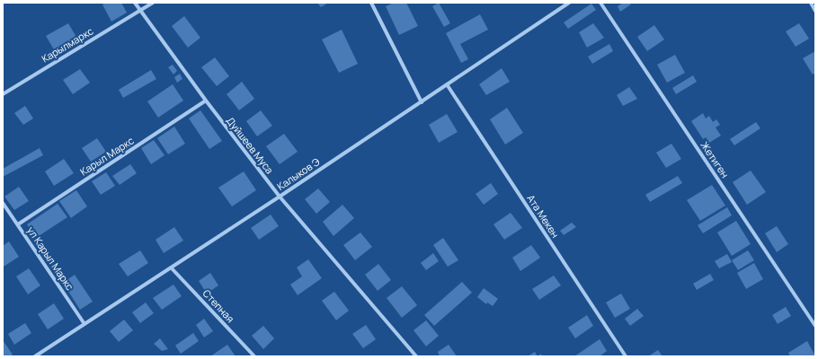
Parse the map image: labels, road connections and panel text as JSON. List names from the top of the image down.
{
  "streets": {
    "street": [
      "Карылмаркс",
      "Дуйшеев Муса",
      "Карыл Маркс",
      "Жетиген",
      "Калыков Э",
      "Ата Мекен",
      "ул Карыл Маркс",
      "Степная"
    ]
  },
  "crossings": [
    ["Карылмаркс", "Дуйшеев Муса"],
    ["Дуйшеев Муса", "Карыл Маркс"],
    ["Дуйшеев Муса", "Калыков Э"],
    ["Карыл Маркс", "ул Карыл Маркс"],
    ["Калыков Э", "Ата Мекен"],
    ["Калыков Э", "ул Карыл Маркс"],
    ["Калыков Э", "Степная"]
  ]
}
